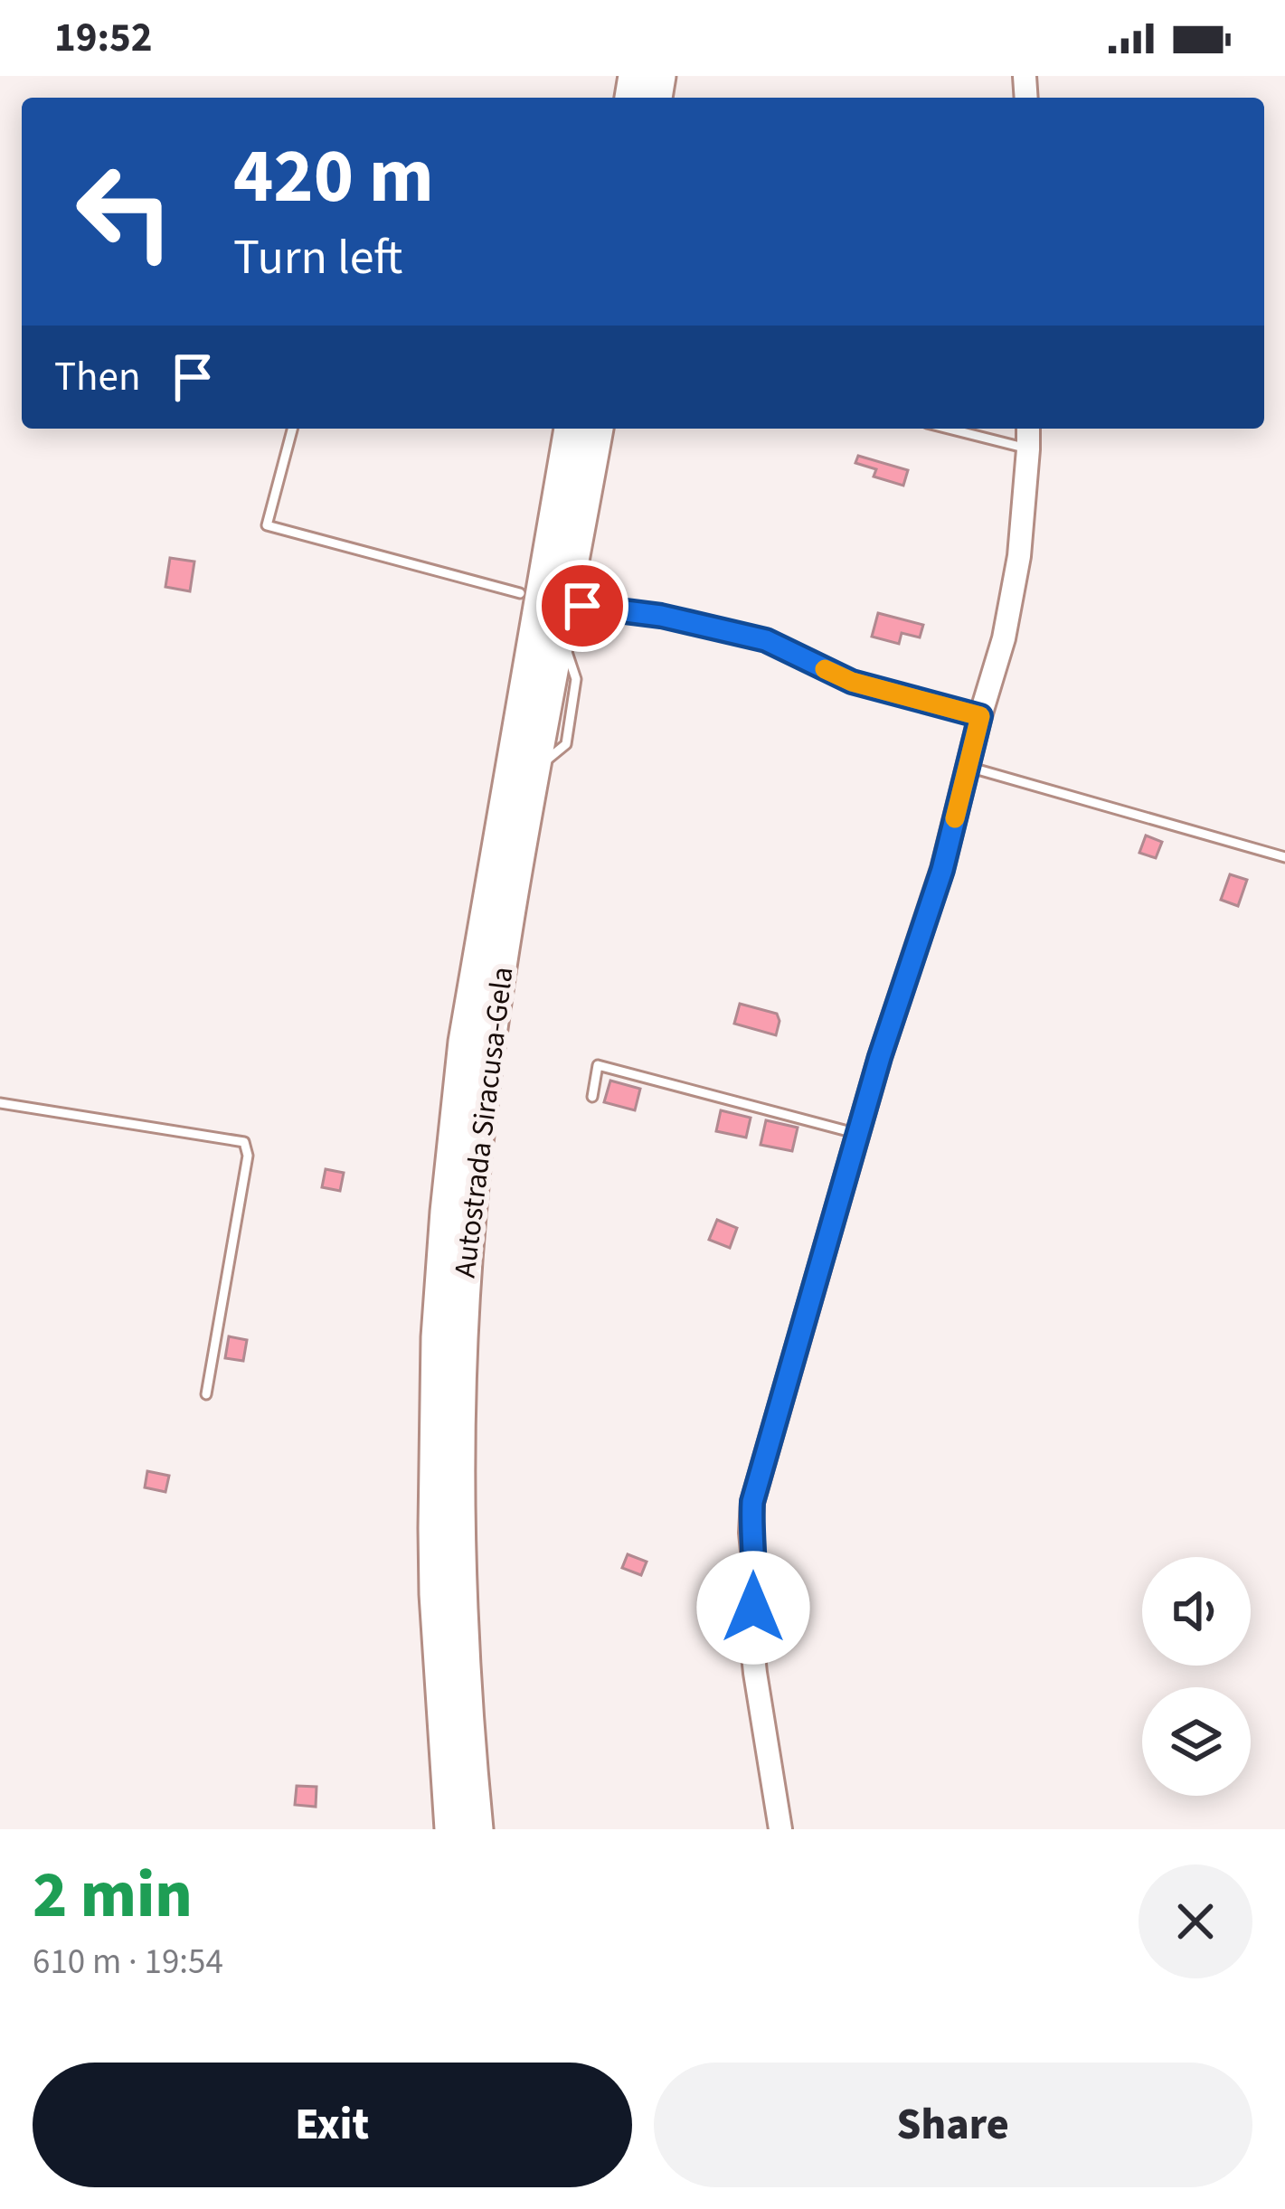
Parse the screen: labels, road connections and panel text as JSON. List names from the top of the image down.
{
  "streets": {
    "highway": ["Autostrada Siracusa-Gela"]
  },
  "page": {
    "status": "19:52",
    "turn": ["420 m", "Turn left"],
    "then": "Then",
    "heading": ["2 min", "610 m · 19:54"],
    "buttons": ["Exit", "Share"]
  }
}
